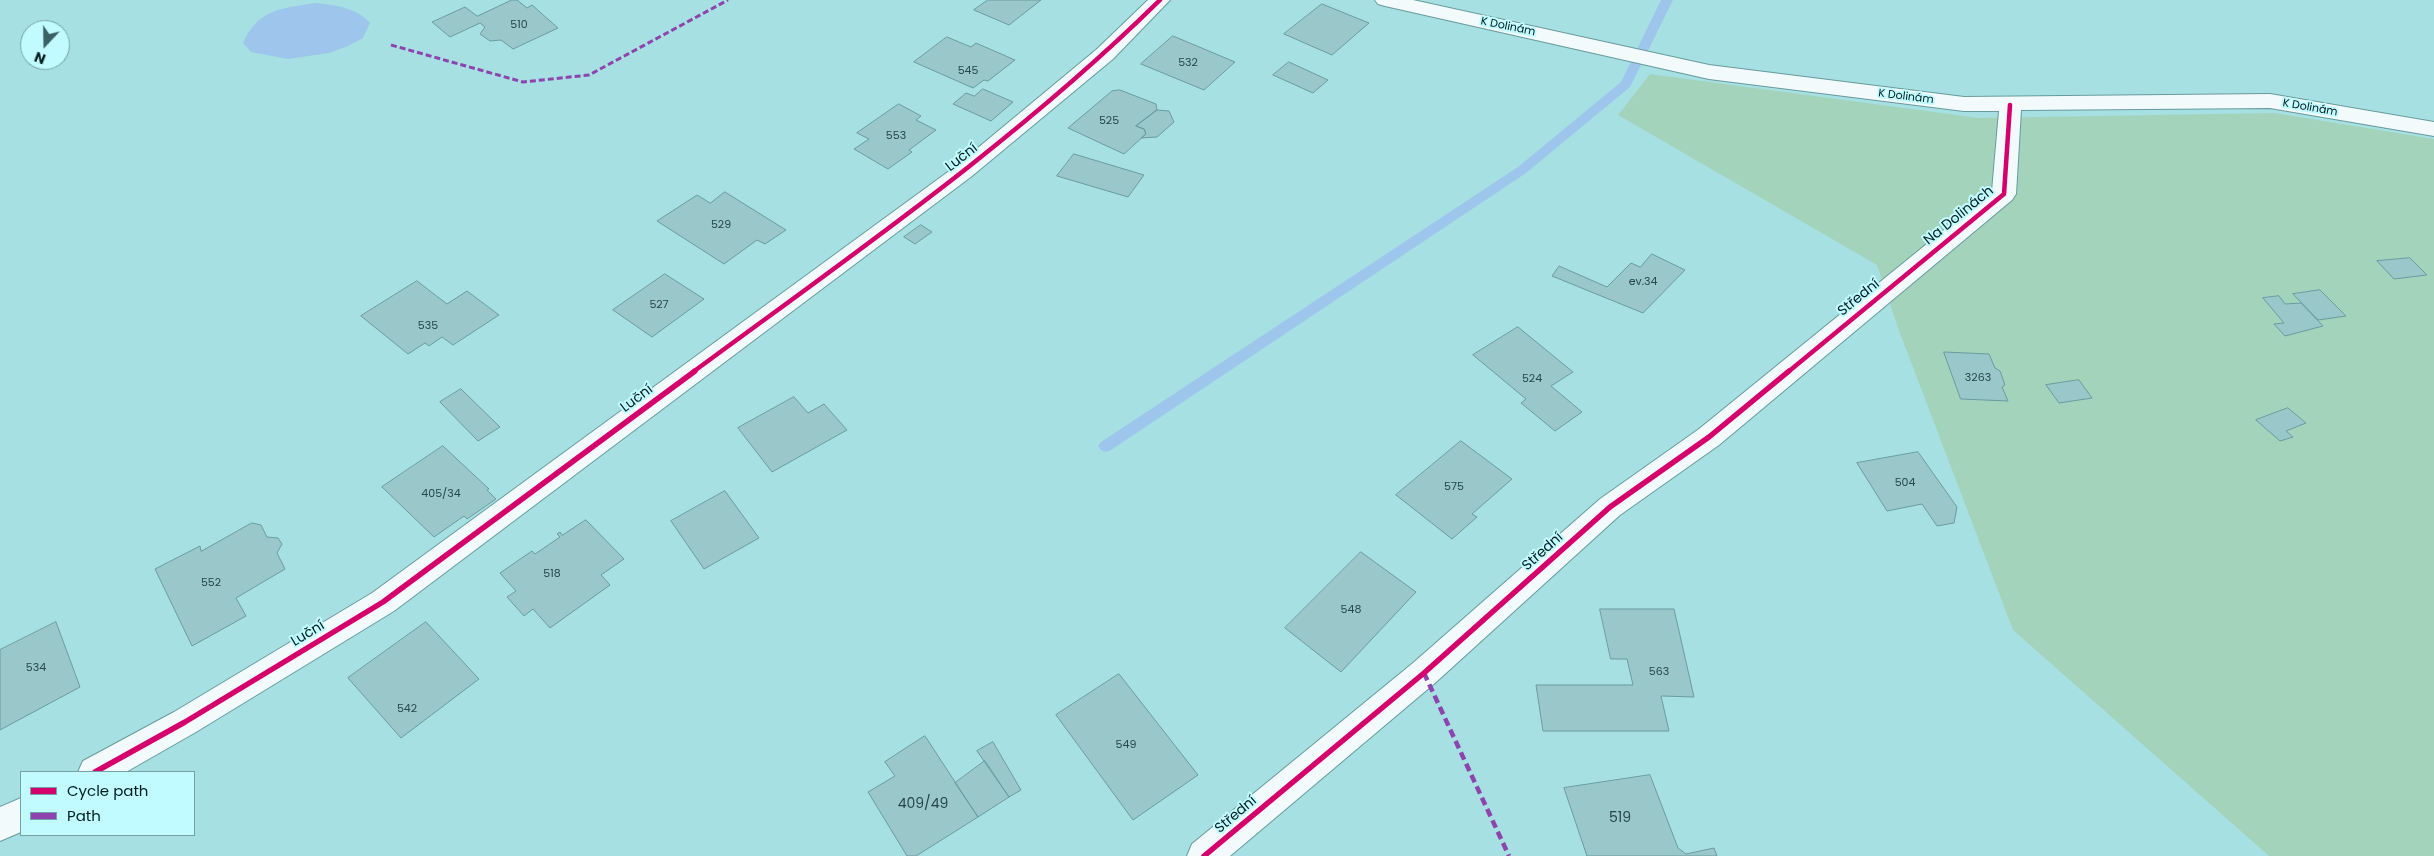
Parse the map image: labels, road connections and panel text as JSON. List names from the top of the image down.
{
  "streets": {
    "street": [
      "K Dolinám",
      "Luční",
      "Na Dolinách",
      "Střední"
    ]
  },
  "crossings": [
    ["K Dolinám", "Na Dolinách"],
    ["Na Dolinách", "Střední"]
  ],
  "house_numbers": [
    "510",
    "532",
    "545",
    "525",
    "553",
    "529",
    "ev.34",
    "527",
    "535",
    "3263",
    "524",
    "504",
    "575",
    "405/34",
    "518",
    "552",
    "548",
    "534",
    "563",
    "542",
    "549",
    "409/49",
    "519"
  ],
  "legend": ["Cycle path", "Path"],
  "north": "bottom"
}
